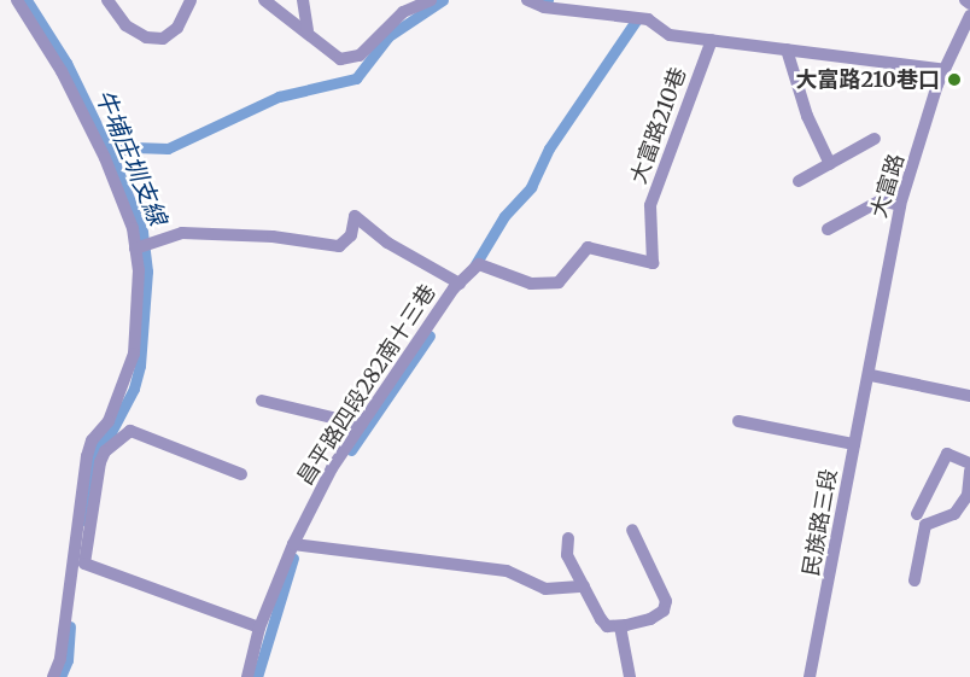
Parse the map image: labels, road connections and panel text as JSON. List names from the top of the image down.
{
  "streets": {
    "street": [
      "大富路210巷",
      "大富路",
      "昌平路四段282南十三巷",
      "民族路三段"
    ]
  },
  "crossings": [
    ["大富路210巷", "大富路"],
    ["大富路210巷", "昌平路四段282南十三巷"],
    ["大富路", "民族路三段"]
  ],
  "water": ["牛埔庄圳支線"],
  "places": ["大富路210巷口"]
}
